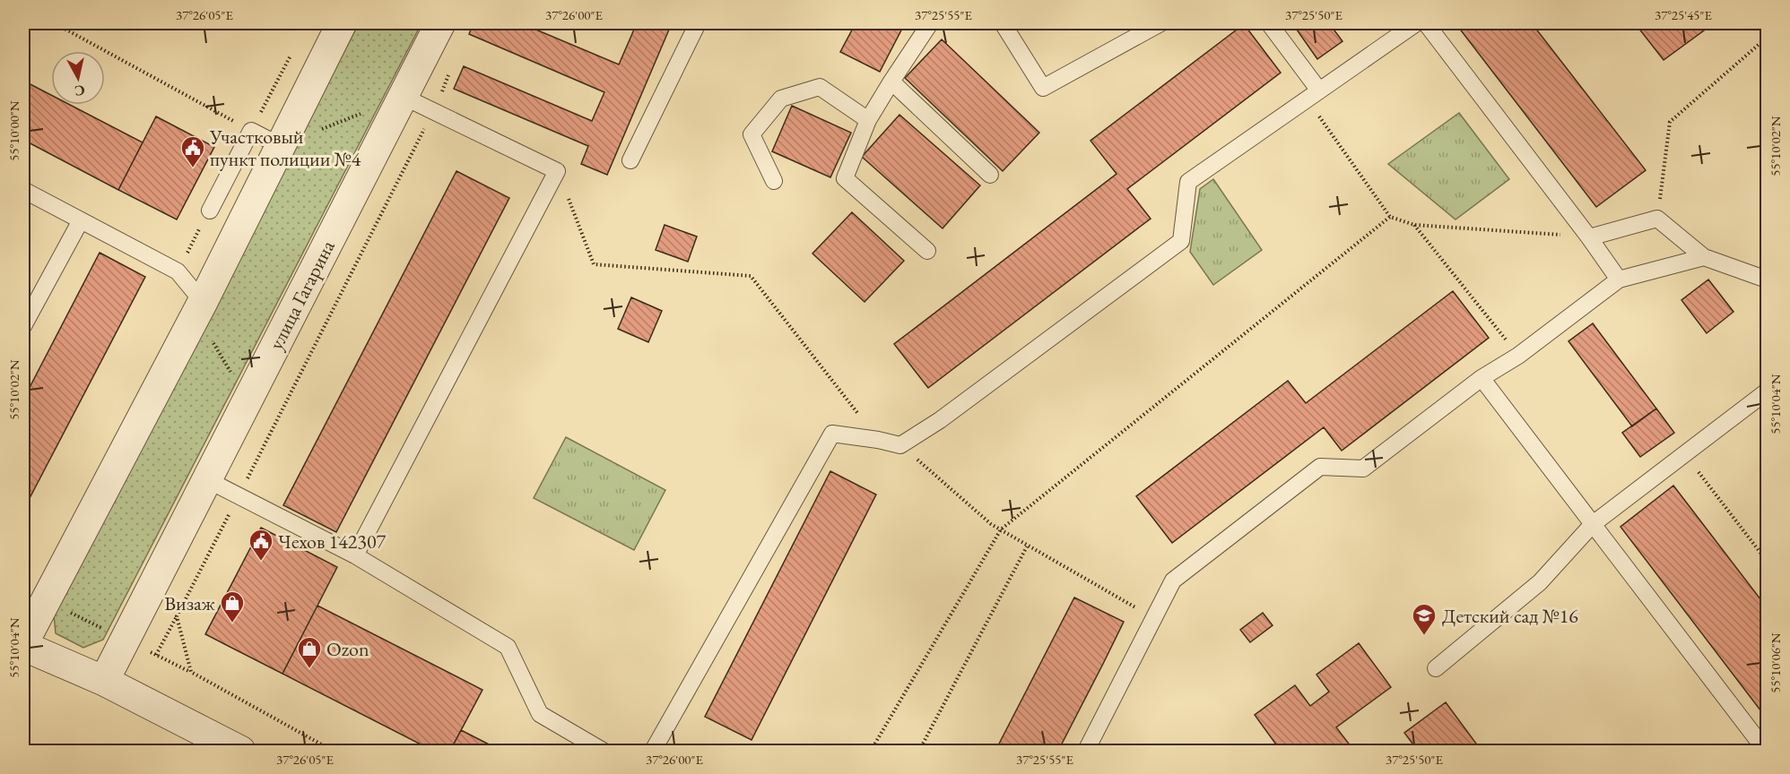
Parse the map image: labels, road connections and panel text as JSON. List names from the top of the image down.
{
  "streets": {
    "street": ["улица Гагарина"]
  },
  "places": {
    "public building": ["Участковый пункт полиции №4", "Чехов 142307"],
    "shop": ["Визаж", "Ozon"],
    "school or university": ["Детский сад №16"]
  },
  "north": "bottom",
  "coordinates": [
    "37°26'05\"E",
    "37°26'00\"E",
    "37°25'55\"E",
    "37°25'50\"E",
    "37°25'45\"E",
    "55°10'00\"N",
    "55°10'02\"N",
    "55°10'04\"N",
    "55°10'06\"N"
  ]
}
